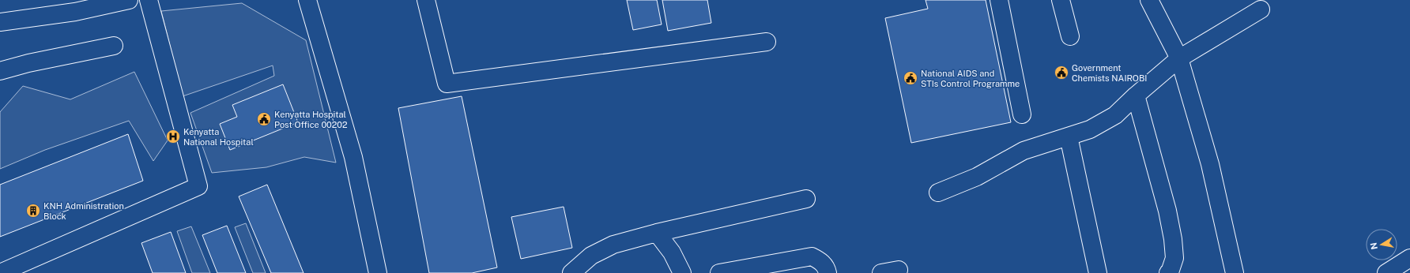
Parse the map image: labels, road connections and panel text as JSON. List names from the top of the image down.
{
  "places": {
    "public building": ["Government Chemists NAIROBI", "National AIDS and STIs Control Programme", "Kenyatta Hospital Post Office 00202"],
    "hospital": ["Kenyatta National Hospital"],
    "building": ["KNH Administration Block"]
  },
  "north": "left"
}
